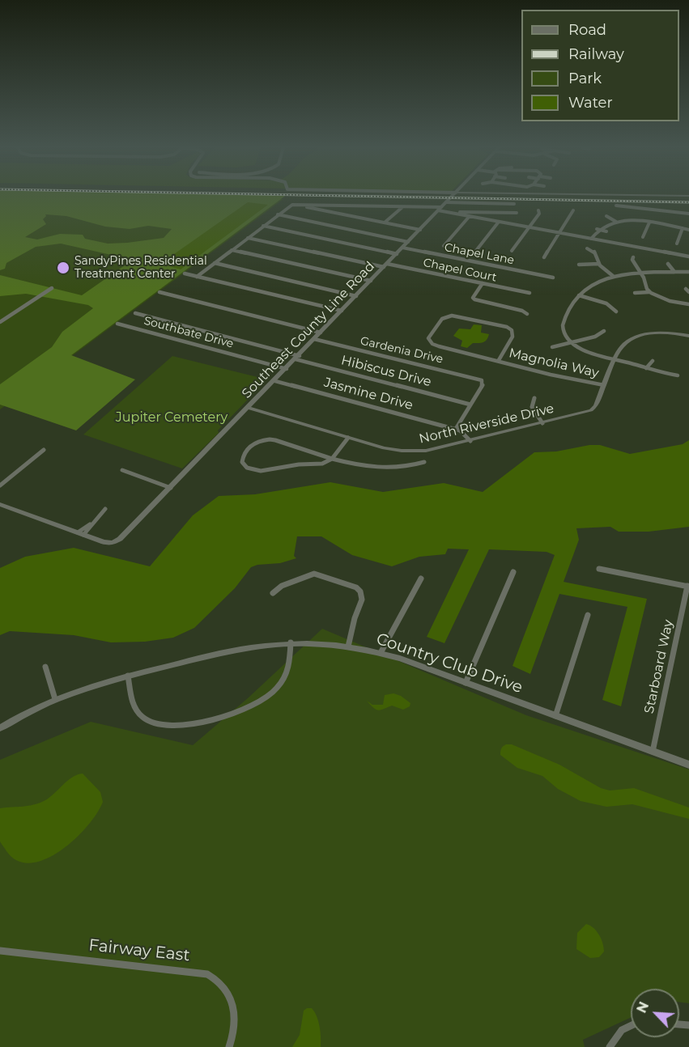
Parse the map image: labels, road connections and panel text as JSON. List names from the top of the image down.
{
  "streets": {
    "street": [
      "Chapel Lane",
      "Chapel Court",
      "Southeast County Line Road",
      "Southbate Drive",
      "Gardenia Drive",
      "Magnolia Way",
      "Hibiscus Drive",
      "Jasmine Drive",
      "North Riverside Drive",
      "Country Club Drive",
      "Starboard Way",
      "Fairway East"
    ]
  },
  "crossings": [
    ["Chapel Lane", "Southeast County Line Road"],
    ["Chapel Court", "Southeast County Line Road"],
    ["Southeast County Line Road", "Southbate Drive"],
    ["Southeast County Line Road", "Gardenia Drive"],
    ["Southeast County Line Road", "Hibiscus Drive"],
    ["Southeast County Line Road", "Jasmine Drive"],
    ["Southeast County Line Road", "North Riverside Drive"],
    ["Gardenia Drive", "Hibiscus Drive"],
    ["Magnolia Way", "North Riverside Drive"],
    ["Country Club Drive", "Starboard Way"]
  ],
  "parks": ["Jupiter Cemetery"],
  "places": ["SandyPines Residential Treatment Center"],
  "legend": [
    "Road",
    "Railway",
    "Park",
    "Water"
  ],
  "north": "top left"
}
